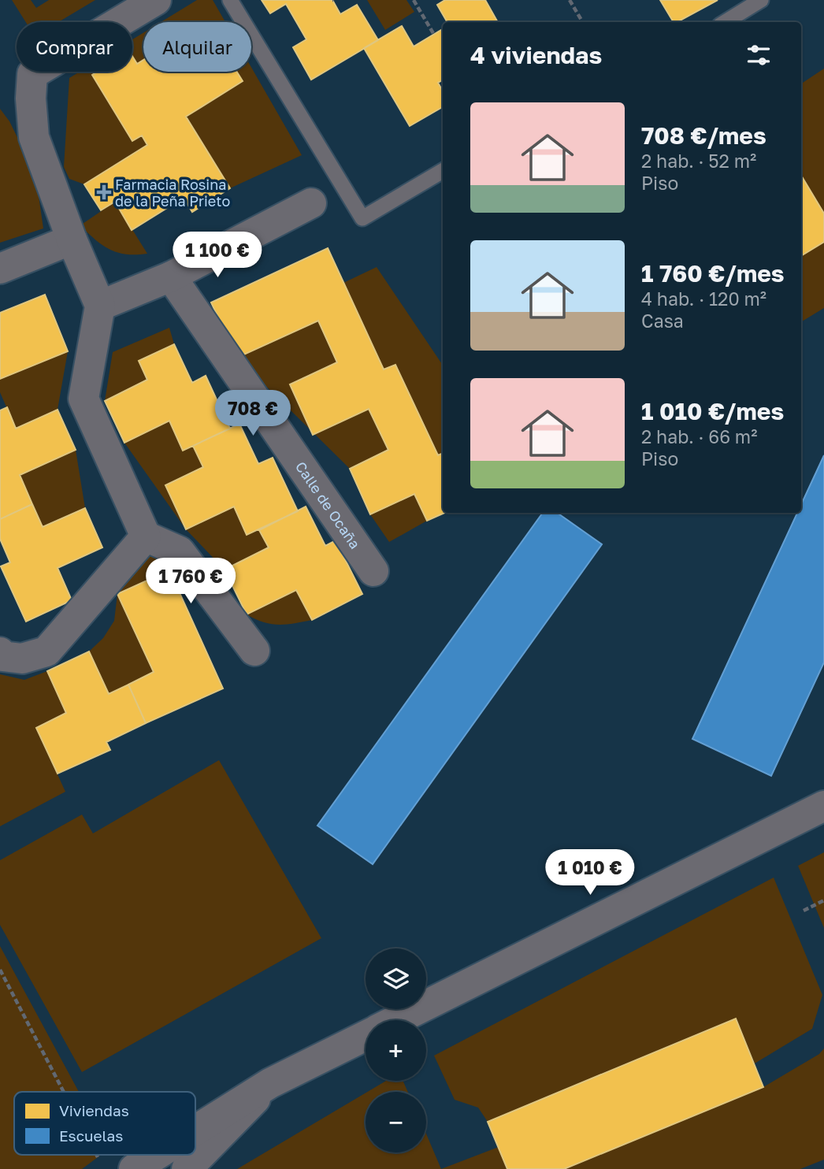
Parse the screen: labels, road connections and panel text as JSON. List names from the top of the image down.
{
  "streets": {
    "street": ["Calle de Ocaña"]
  },
  "places": {
    "health": ["Farmacia Rosina de la Peña Prieto"]
  },
  "legend": ["Viviendas", "Escuelas"],
  "page": {
    "chip": ["Comprar", "Alquilar"],
    "heading": "4 viviendas",
    "list": [
      {
        "name": "708 €/mes",
        "note": "2 hab. · 52 m² · Piso"
      },
      {
        "name": "1 760 €/mes",
        "note": "4 hab. · 120 m² · Casa"
      },
      {
        "name": "1 010 €/mes",
        "note": "2 hab. · 66 m² · Piso"
      }
    ],
    "price": [
      "1 100 €",
      "708 €",
      "1 760 €",
      "1 010 €"
    ],
    "map_buttons": ["+", "−"]
  }
}
